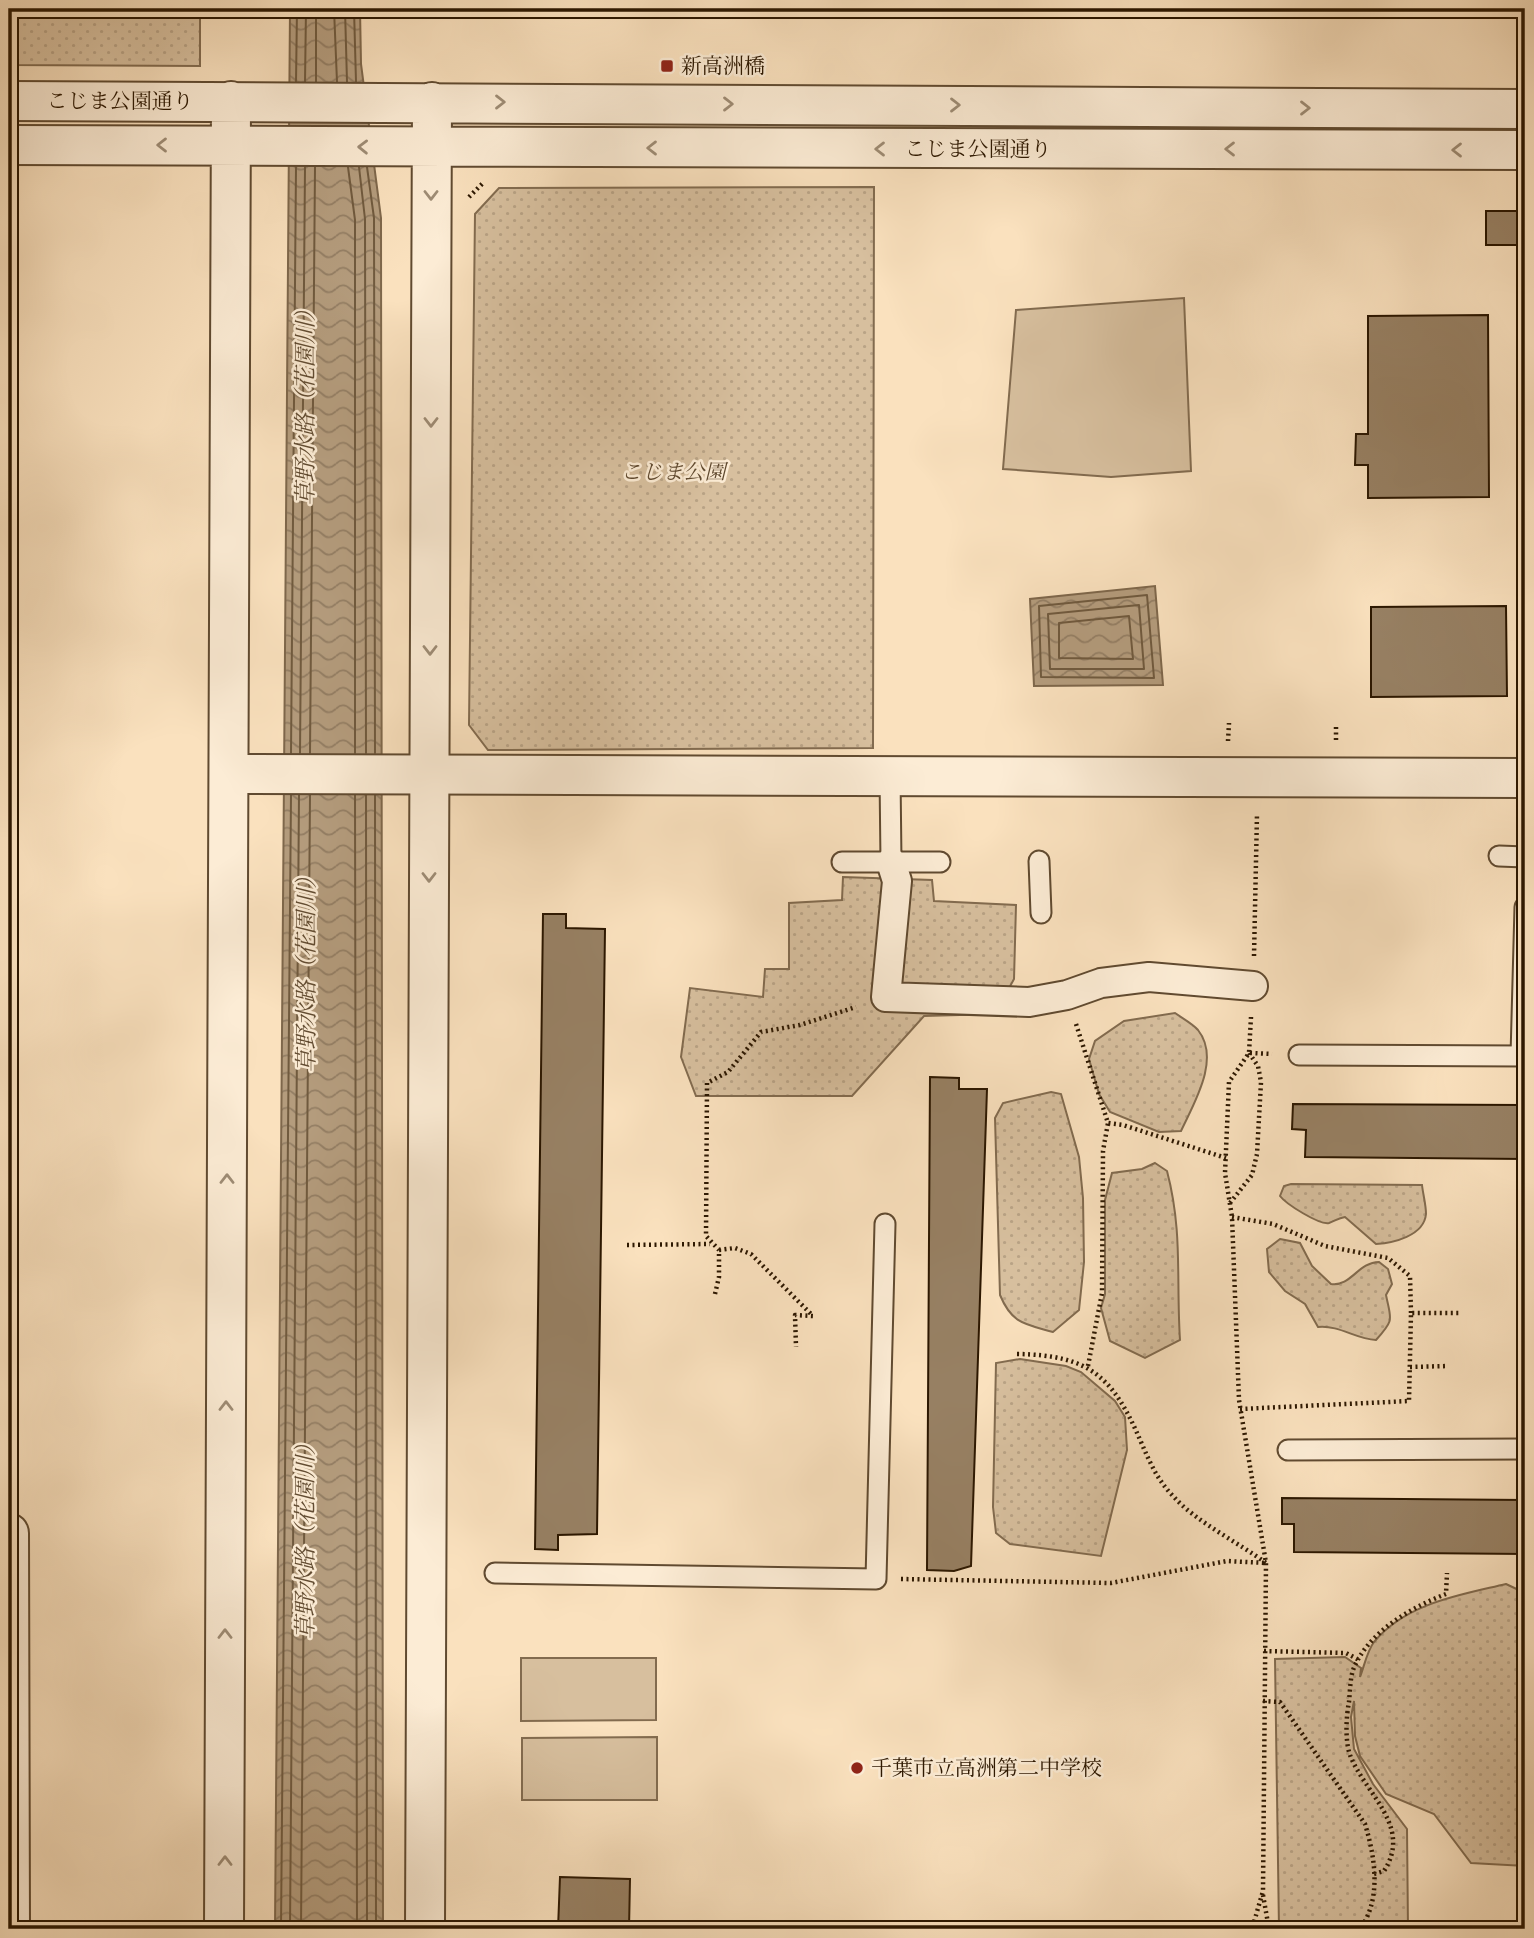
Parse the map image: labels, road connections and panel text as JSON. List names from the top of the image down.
{
  "streets": {
    "street": ["こじま公園通り"]
  },
  "water": ["草野水路（花園川）"],
  "parks": ["こじま公園"],
  "places": {
    "transit": ["新高洲橋"],
    "other": ["千葉市立高洲第二中学校"]
  }
}
